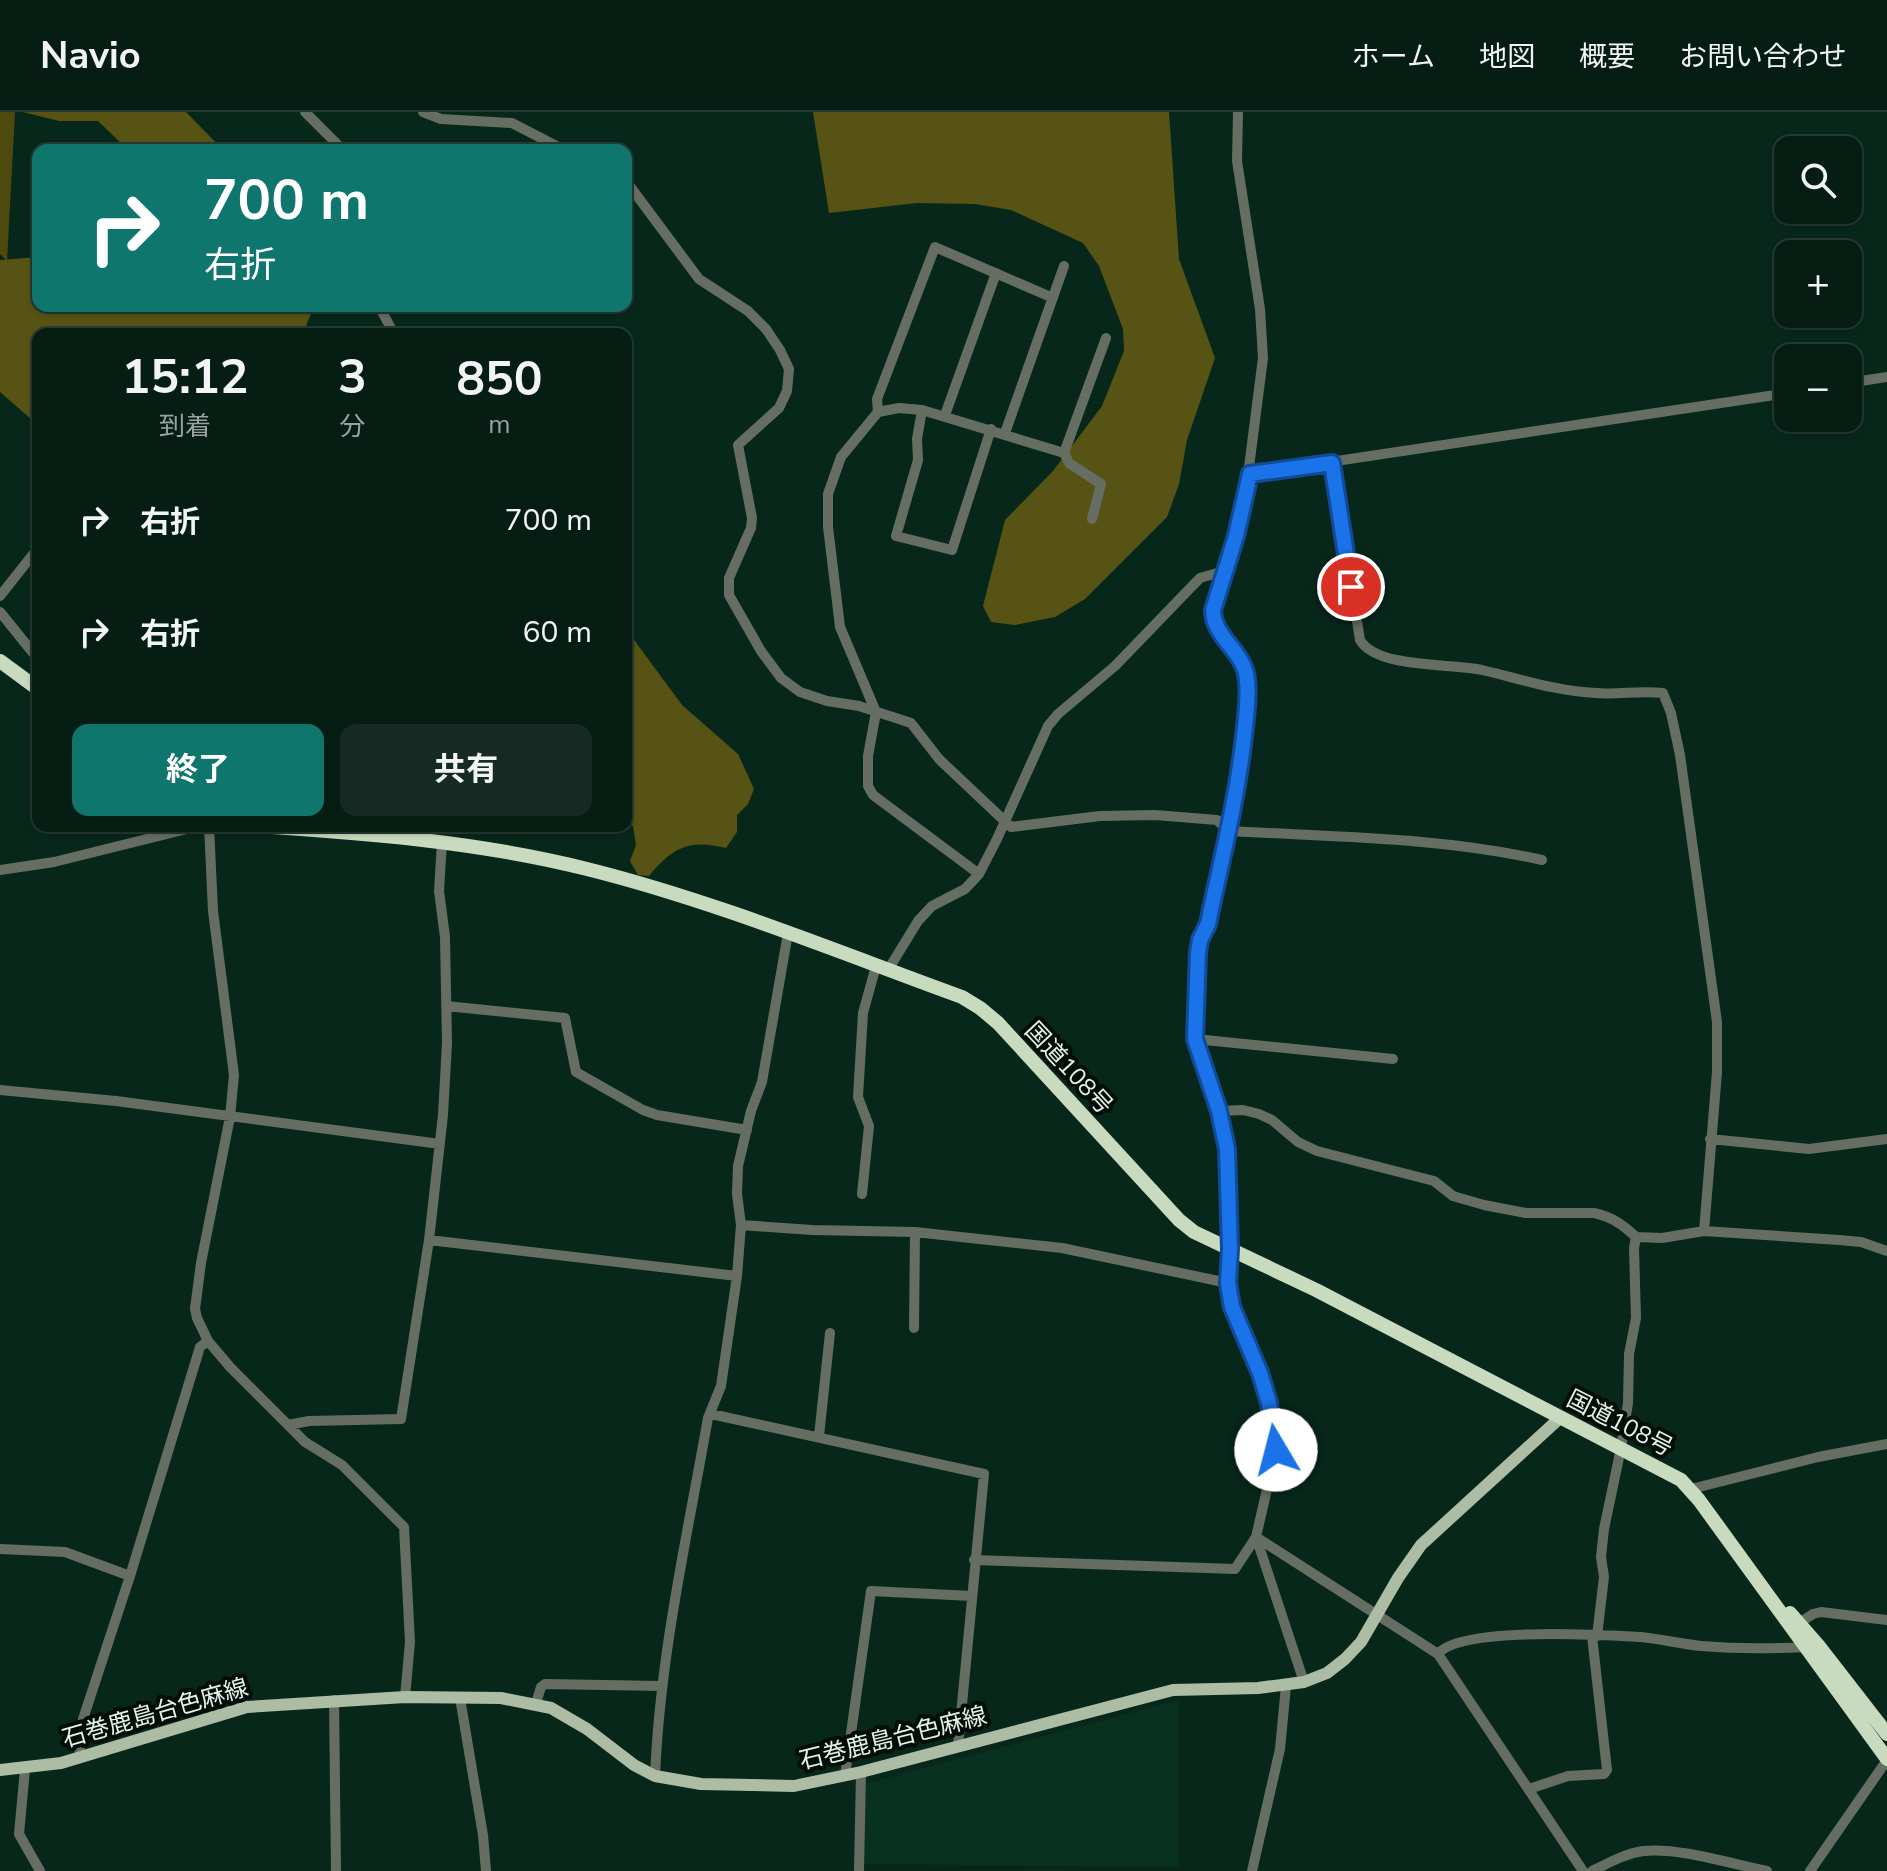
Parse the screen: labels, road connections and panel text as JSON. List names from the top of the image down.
{
  "streets": {
    "highway": ["国道108号"],
    "main road": ["石巻鹿島台色麻線"]
  },
  "crossings": [
    ["国道108号", "石巻鹿島台色麻線"]
  ],
  "page": {
    "header": "Navio",
    "nav": [
      "ホーム",
      "地図",
      "概要",
      "お問い合わせ"
    ],
    "map_buttons": ["+", "−"],
    "turn": ["700 m", "右折"],
    "eta": [
      "15:12",
      "到着",
      "3",
      "分",
      "850",
      "m"
    ],
    "list": [
      {
        "name": "右折",
        "value": "700 m"
      },
      {
        "name": "右折",
        "value": "60 m"
      }
    ],
    "buttons": ["終了", "共有"]
  }
}
